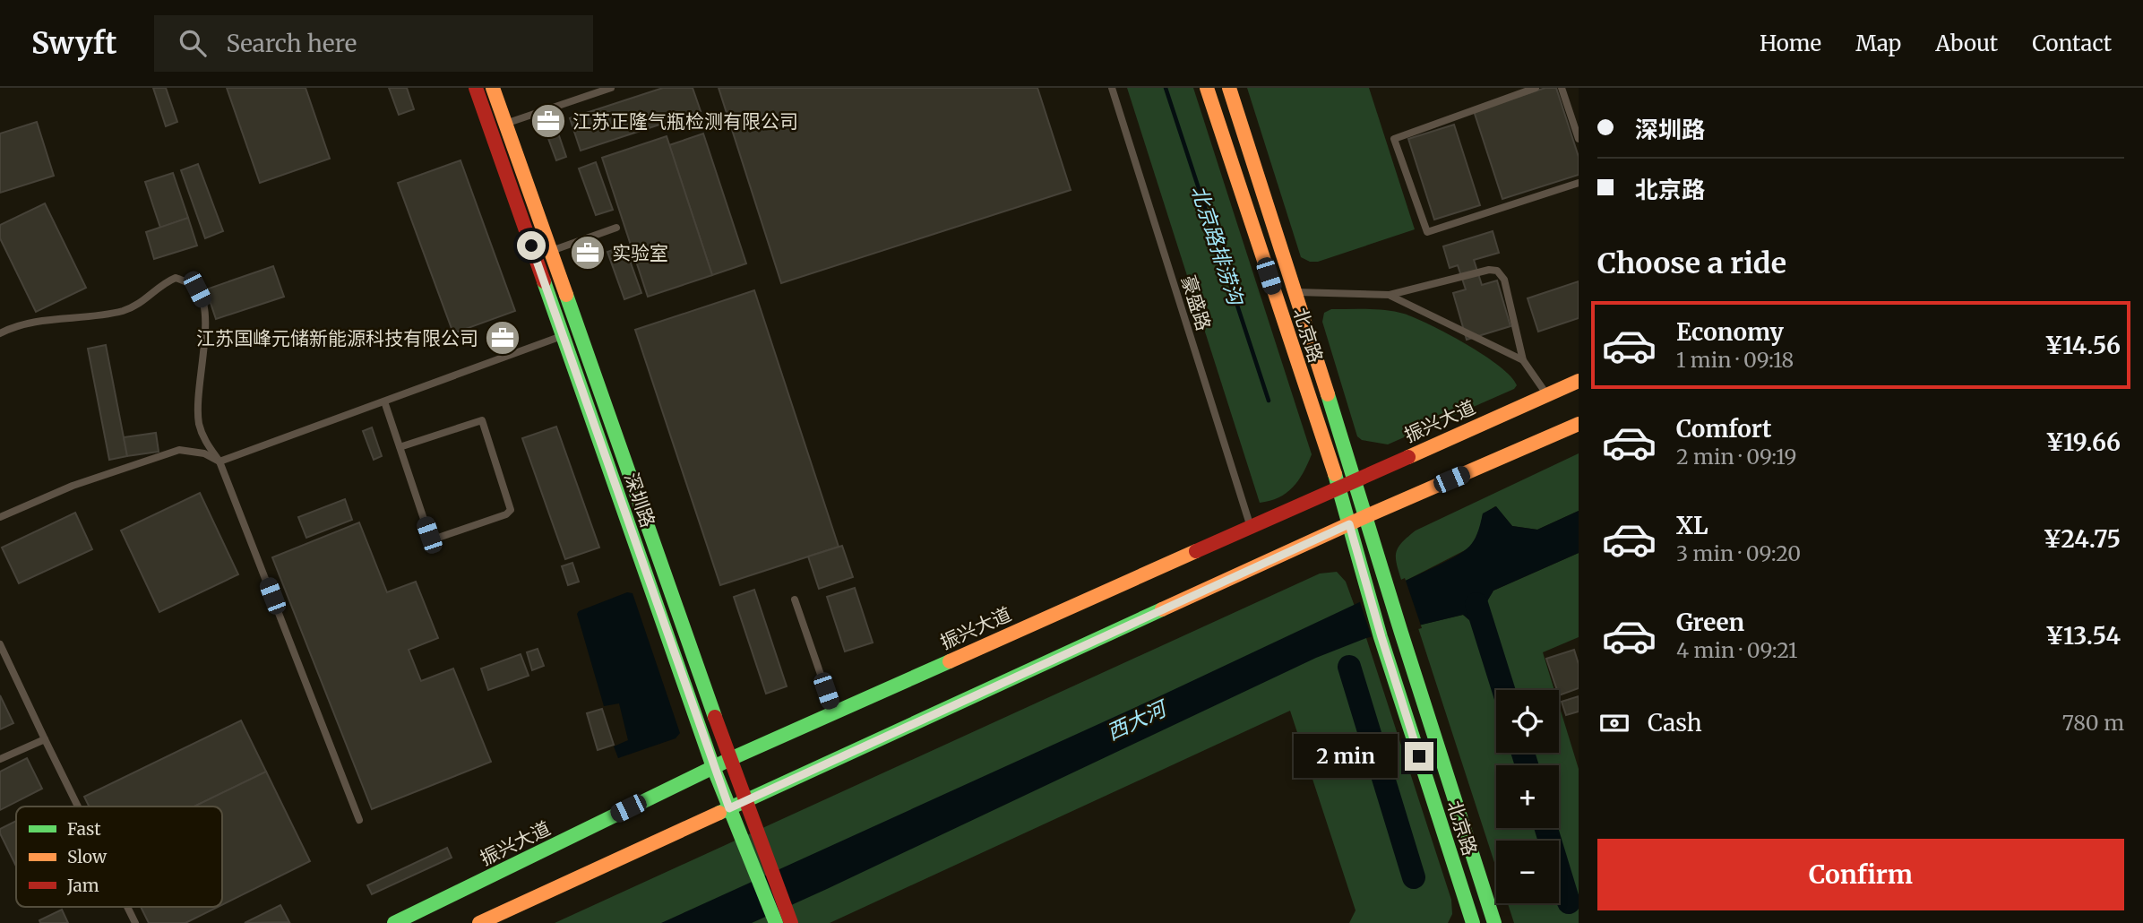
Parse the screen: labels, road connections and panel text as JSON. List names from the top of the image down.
{
  "streets": {
    "main road": ["北京路", "振兴大道", "深圳路"],
    "lane": ["豪盛路"]
  },
  "crossings": [
    ["豪盛路", "振兴大道"],
    ["北京路", "振兴大道"],
    ["振兴大道", "深圳路"]
  ],
  "water": ["北京路排涝沟", "西大河"],
  "places": {
    "office": ["江苏正隆气瓶检测有限公司", "实验室", "江苏国峰元储新能源科技有限公司"]
  },
  "legend": ["Fast", "Slow", "Jam"],
  "page": {
    "header": "Swyft",
    "search": "Search here",
    "nav": [
      "Home",
      "Map",
      "About",
      "Contact"
    ],
    "banner": ["深圳路", "北京路"],
    "heading": "Choose a ride",
    "list": [
      {
        "name": "Economy",
        "note": "1 min · 09:18",
        "value": "¥14.56"
      },
      {
        "name": "Comfort",
        "note": "2 min · 09:19",
        "value": "¥19.66"
      },
      {
        "name": "XL",
        "note": "3 min · 09:20",
        "value": "¥24.75"
      },
      {
        "name": "Green",
        "note": "4 min · 09:21",
        "value": "¥13.54"
      }
    ],
    "pay": ["Cash", "780 m"],
    "map_buttons": ["+", "−"],
    "bubble": "2 min",
    "buttons": "Confirm"
  }
}
